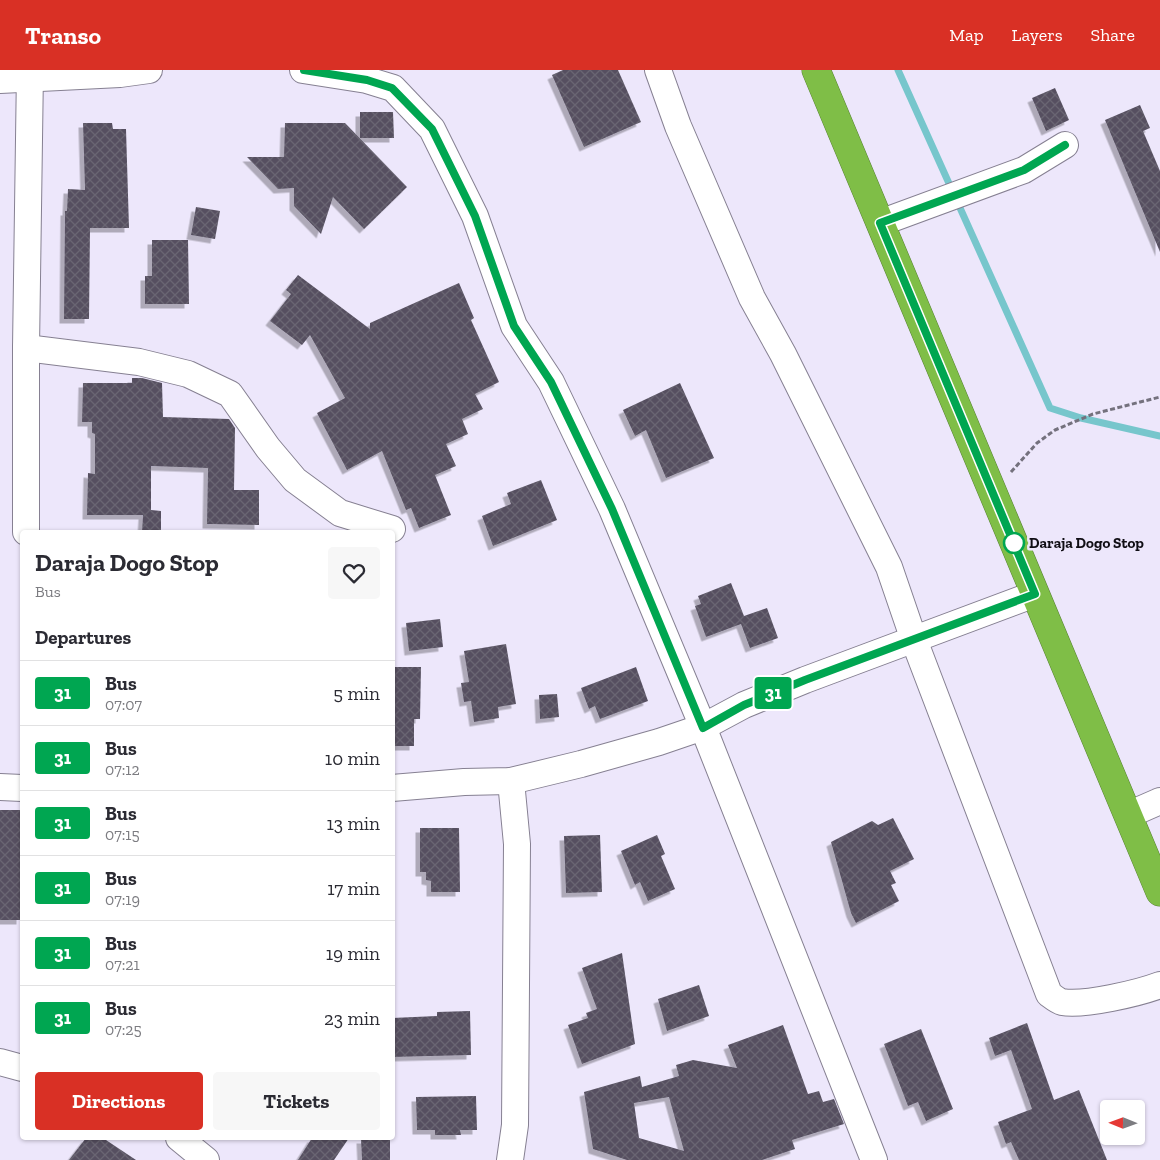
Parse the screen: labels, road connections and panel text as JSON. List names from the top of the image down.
{
  "places": ["Daraja Dogo Stop"],
  "lines": ["bus line 31"],
  "north": "left",
  "page": {
    "header": "Transo",
    "nav": ["Map", "Layers", "Share"],
    "on_map": "31",
    "heading": [
      ["Daraja Dogo Stop", "Bus"],
      "Departures"
    ],
    "list": [
      {
        "mark": "31",
        "name": "Bus",
        "note": "07:07",
        "value": "5 min"
      },
      {
        "mark": "31",
        "name": "Bus",
        "note": "07:12",
        "value": "10 min"
      },
      {
        "mark": "31",
        "name": "Bus",
        "note": "07:15",
        "value": "13 min"
      },
      {
        "mark": "31",
        "name": "Bus",
        "note": "07:19",
        "value": "17 min"
      },
      {
        "mark": "31",
        "name": "Bus",
        "note": "07:21",
        "value": "19 min"
      },
      {
        "mark": "31",
        "name": "Bus",
        "note": "07:25",
        "value": "23 min"
      }
    ],
    "buttons": ["Directions", "Tickets"]
  }
}
